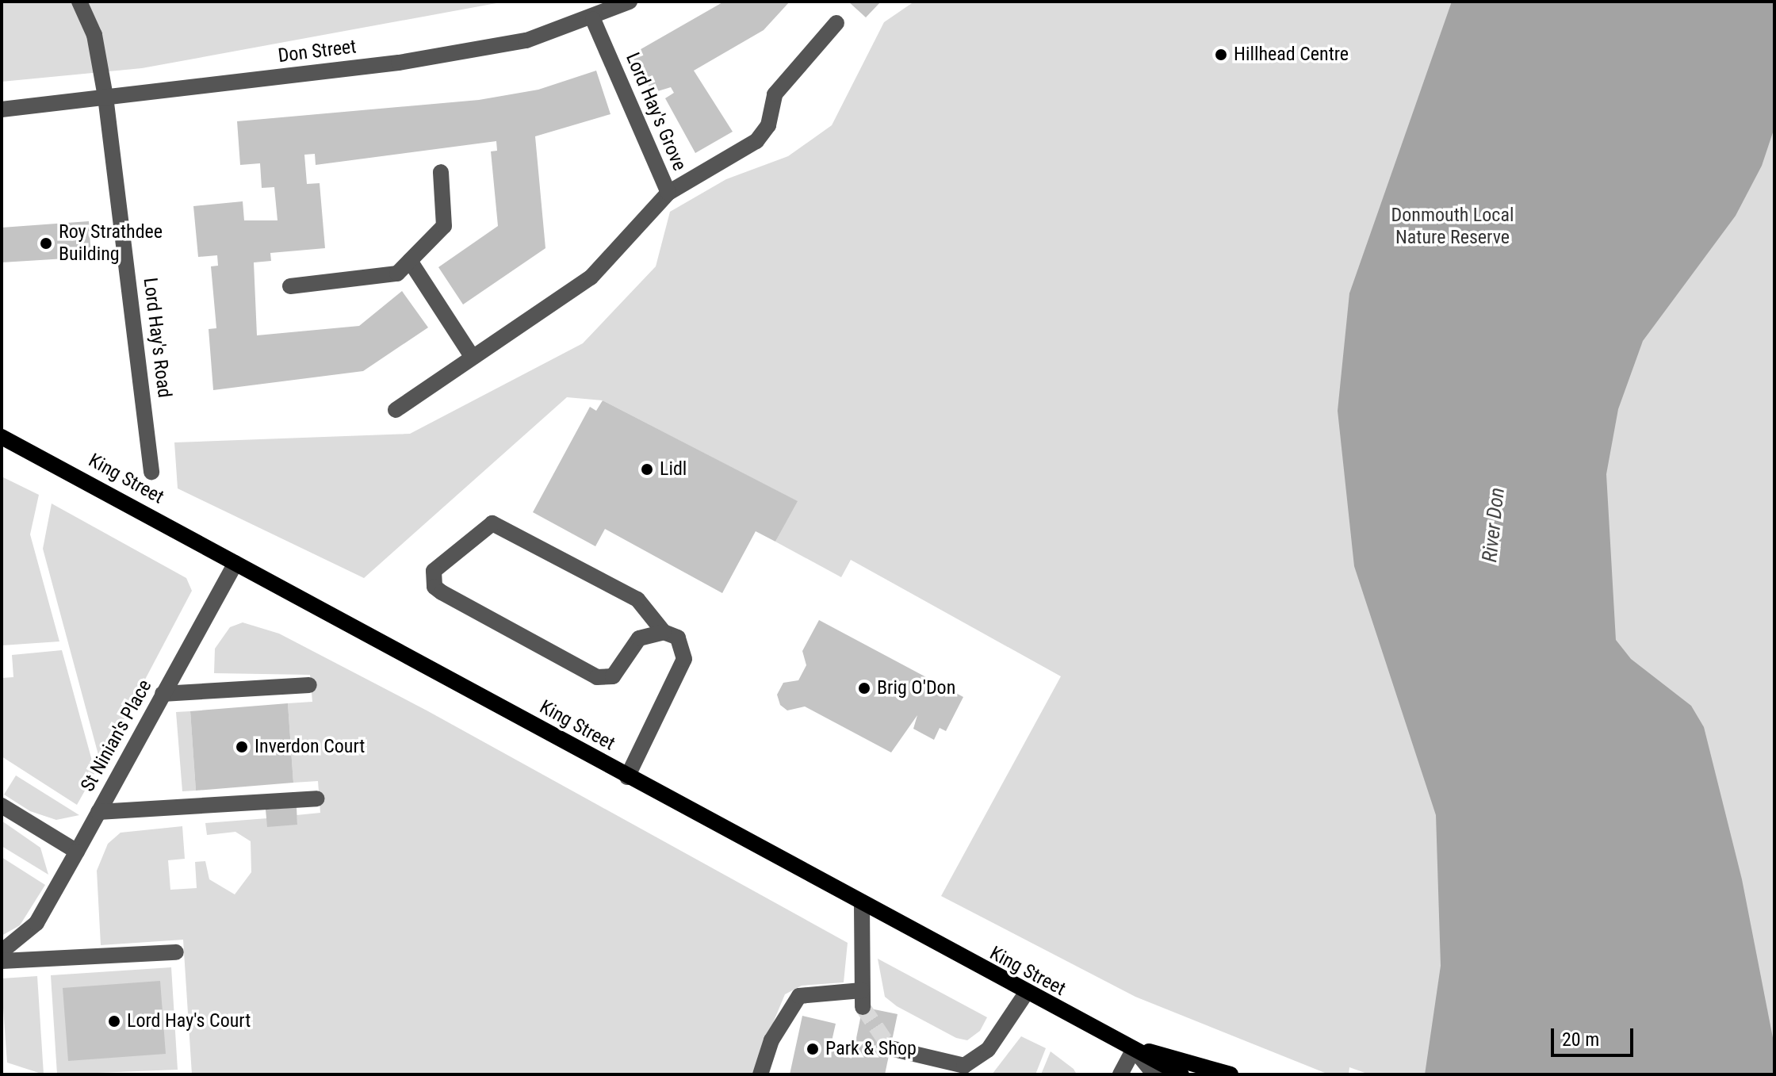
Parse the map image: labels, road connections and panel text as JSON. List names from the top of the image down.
{
  "streets": {
    "main road": ["King Street"],
    "street": [
      "Don Street",
      "Lord Hay's Grove",
      "Lord Hay's Road",
      "St Ninian's Place"
    ]
  },
  "crossings": [
    ["Don Street", "Lord Hay's Grove"],
    ["Don Street", "Lord Hay's Road"],
    ["King Street", "St Ninian's Place"]
  ],
  "water": ["River Don"],
  "parks": ["Donmouth Local Nature Reserve"],
  "places": [
    "Hillhead Centre",
    "Roy Strathdee Building",
    "Lidl",
    "Brig O'Don",
    "Inverdon Court",
    "Lord Hay's Court",
    "Park & Shop"
  ],
  "scale_bar": "20 m"
}
